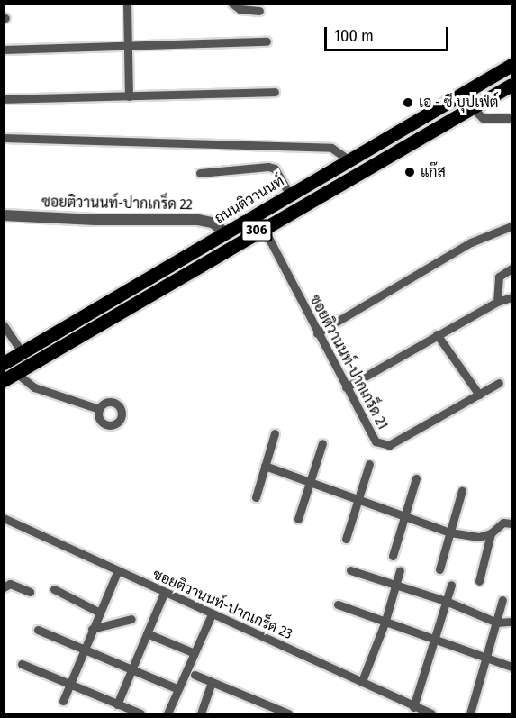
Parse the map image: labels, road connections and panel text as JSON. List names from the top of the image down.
{
  "streets": {
    "main road": ["ถนนติวานนท์", "306"],
    "street": ["ซอยติวานนท์-ปากเกร็ด 22", "ซอยติวานนท์-ปากเกร็ด 21", "ซอยติวานนท์-ปากเกร็ด 23"]
  },
  "crossings": [
    ["ถนนติวานนท์", "ซอยติวานนท์-ปากเกร็ด 22"],
    ["ถนนติวานนท์", "ซอยติวานนท์-ปากเกร็ด 21"]
  ],
  "places": ["เอ - ซี บุปเฟ่ต์", "แก๊ส"],
  "scale_bar": "100 m"
}
